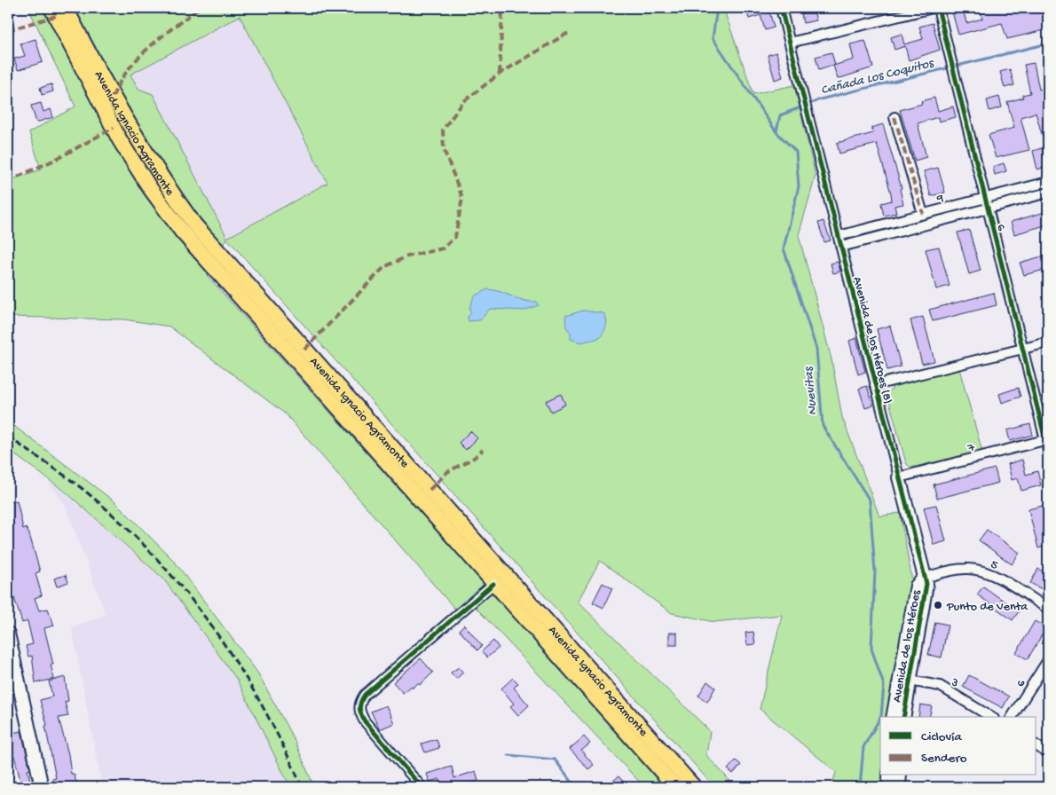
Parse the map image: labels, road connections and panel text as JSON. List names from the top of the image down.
{
  "streets": {
    "main road": ["Avenida Ignacio Agramonte"],
    "street": [
      "9",
      "6",
      "Avenida de los Héroes (8)",
      "7",
      "5",
      "Avenida de los Héroes",
      "3"
    ]
  },
  "crossings": [
    ["9", "6"],
    ["9", "Avenida de los Héroes (8)"],
    ["6", "7"],
    ["Avenida de los Héroes (8)", "7"],
    ["Avenida de los Héroes (8)", "5"],
    ["Avenida de los Héroes (8)", "Avenida de los Héroes"],
    ["5", "Avenida de los Héroes"],
    ["Avenida de los Héroes", "3"]
  ],
  "water": ["Cañada Los Coquitos", "Nuevitas"],
  "places": ["Punto de Venta"],
  "legend": ["Ciclovía", "Sendero"]
}
